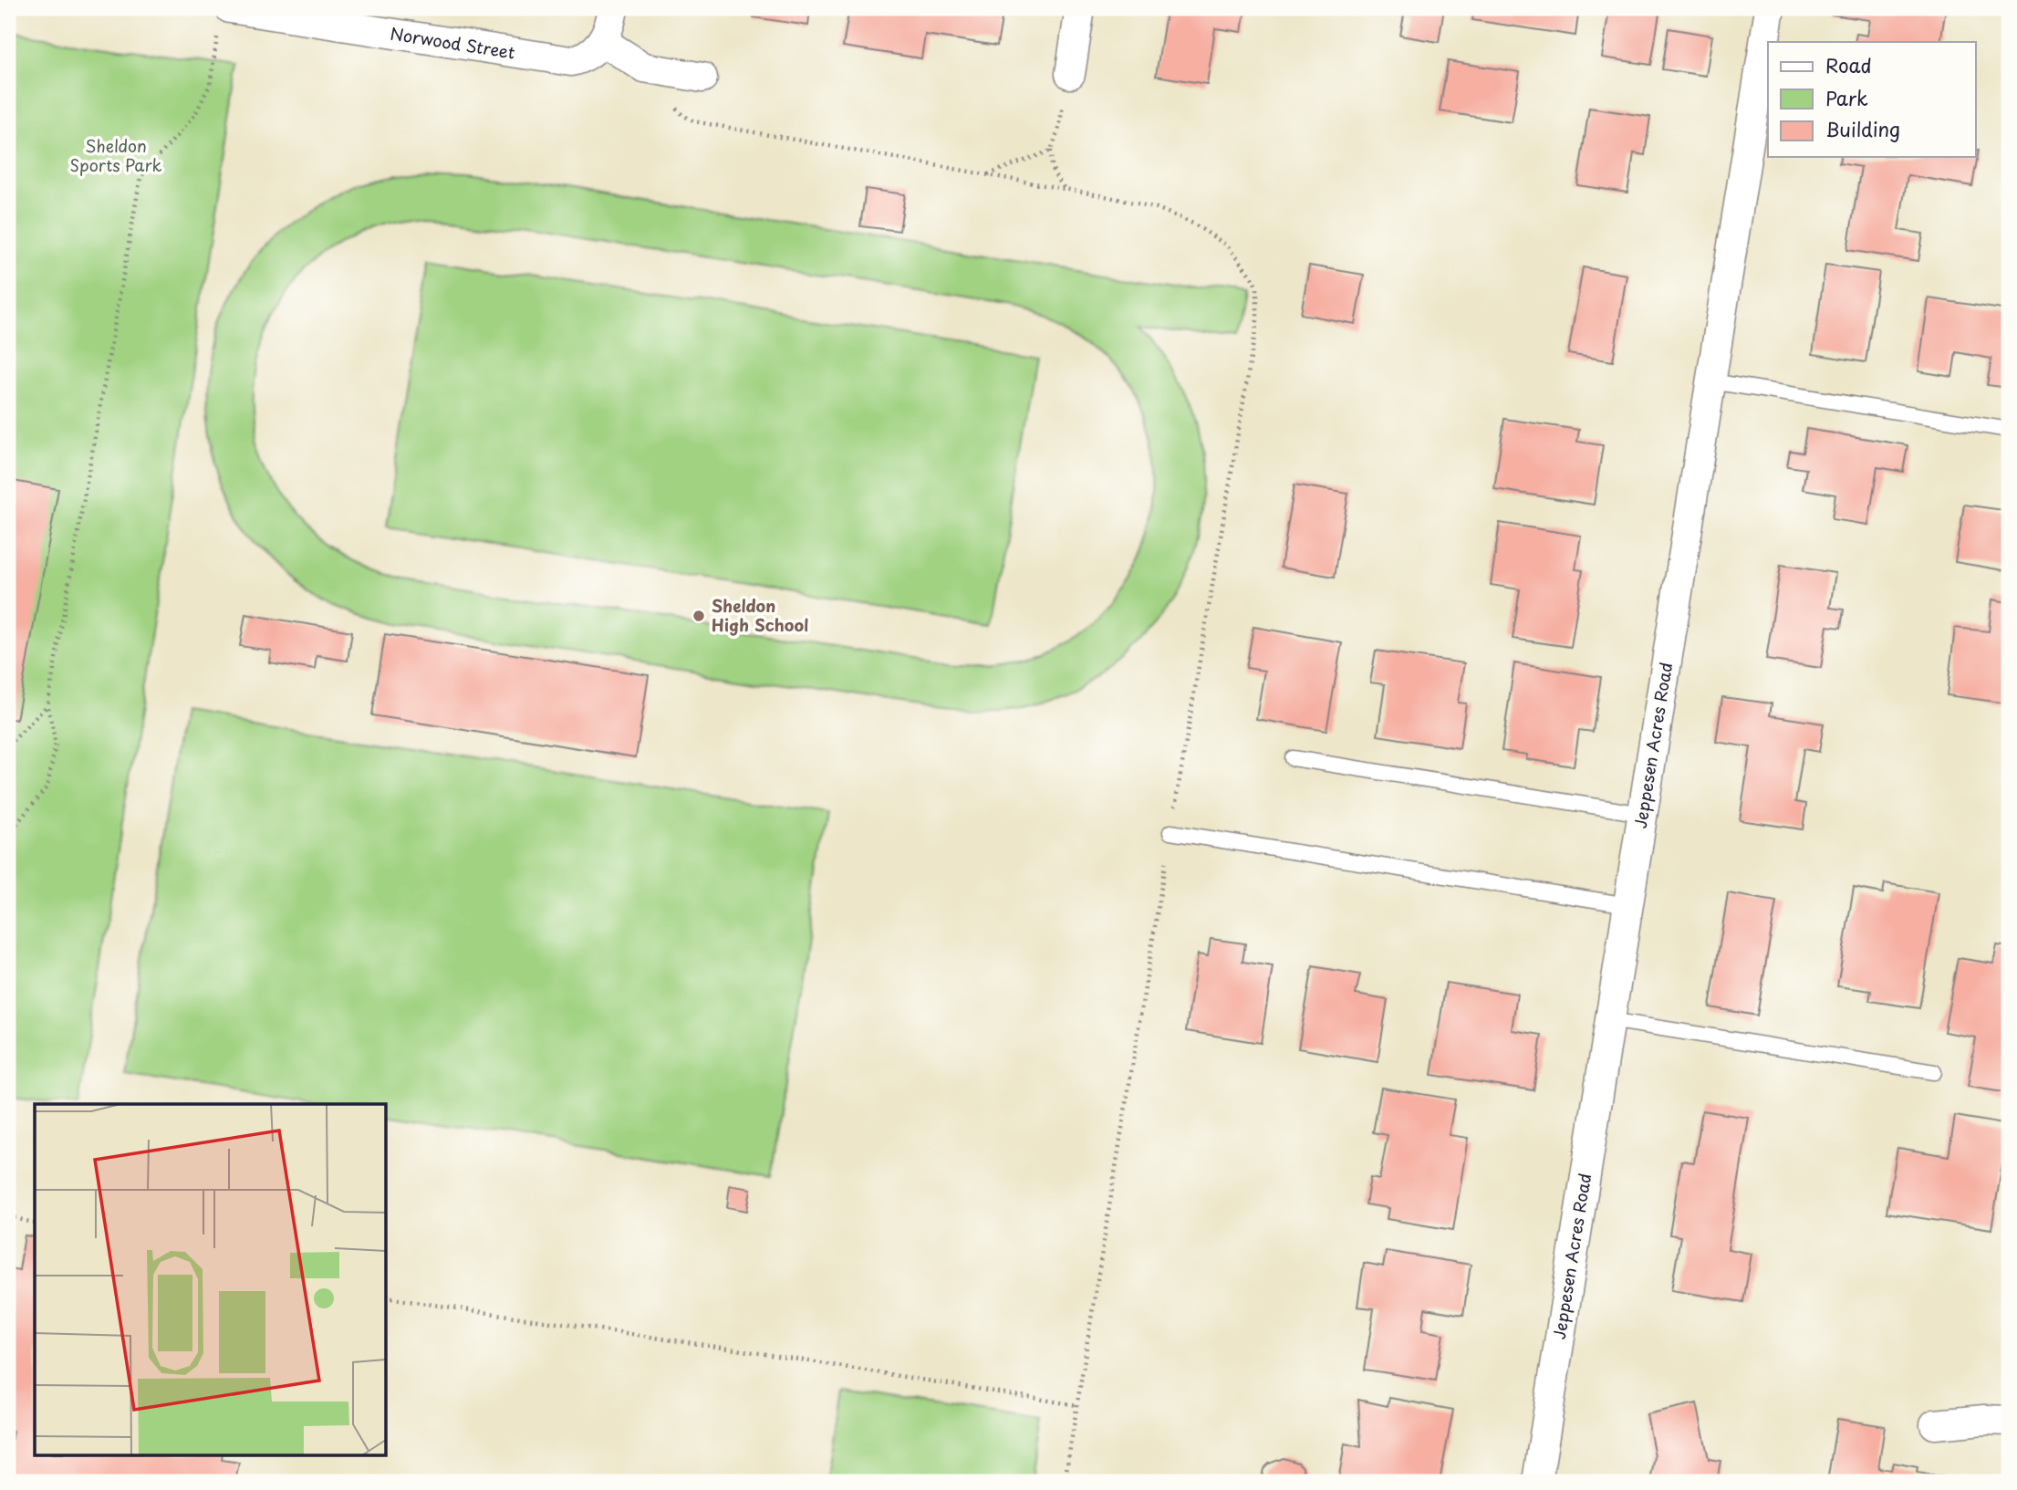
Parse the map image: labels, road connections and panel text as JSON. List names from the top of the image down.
{
  "streets": {
    "street": ["Norwood Street", "Jeppesen Acres Road"]
  },
  "parks": ["Sheldon Sports Park"],
  "places": ["Sheldon High School"],
  "legend": ["Road", "Park", "Building"]
}
